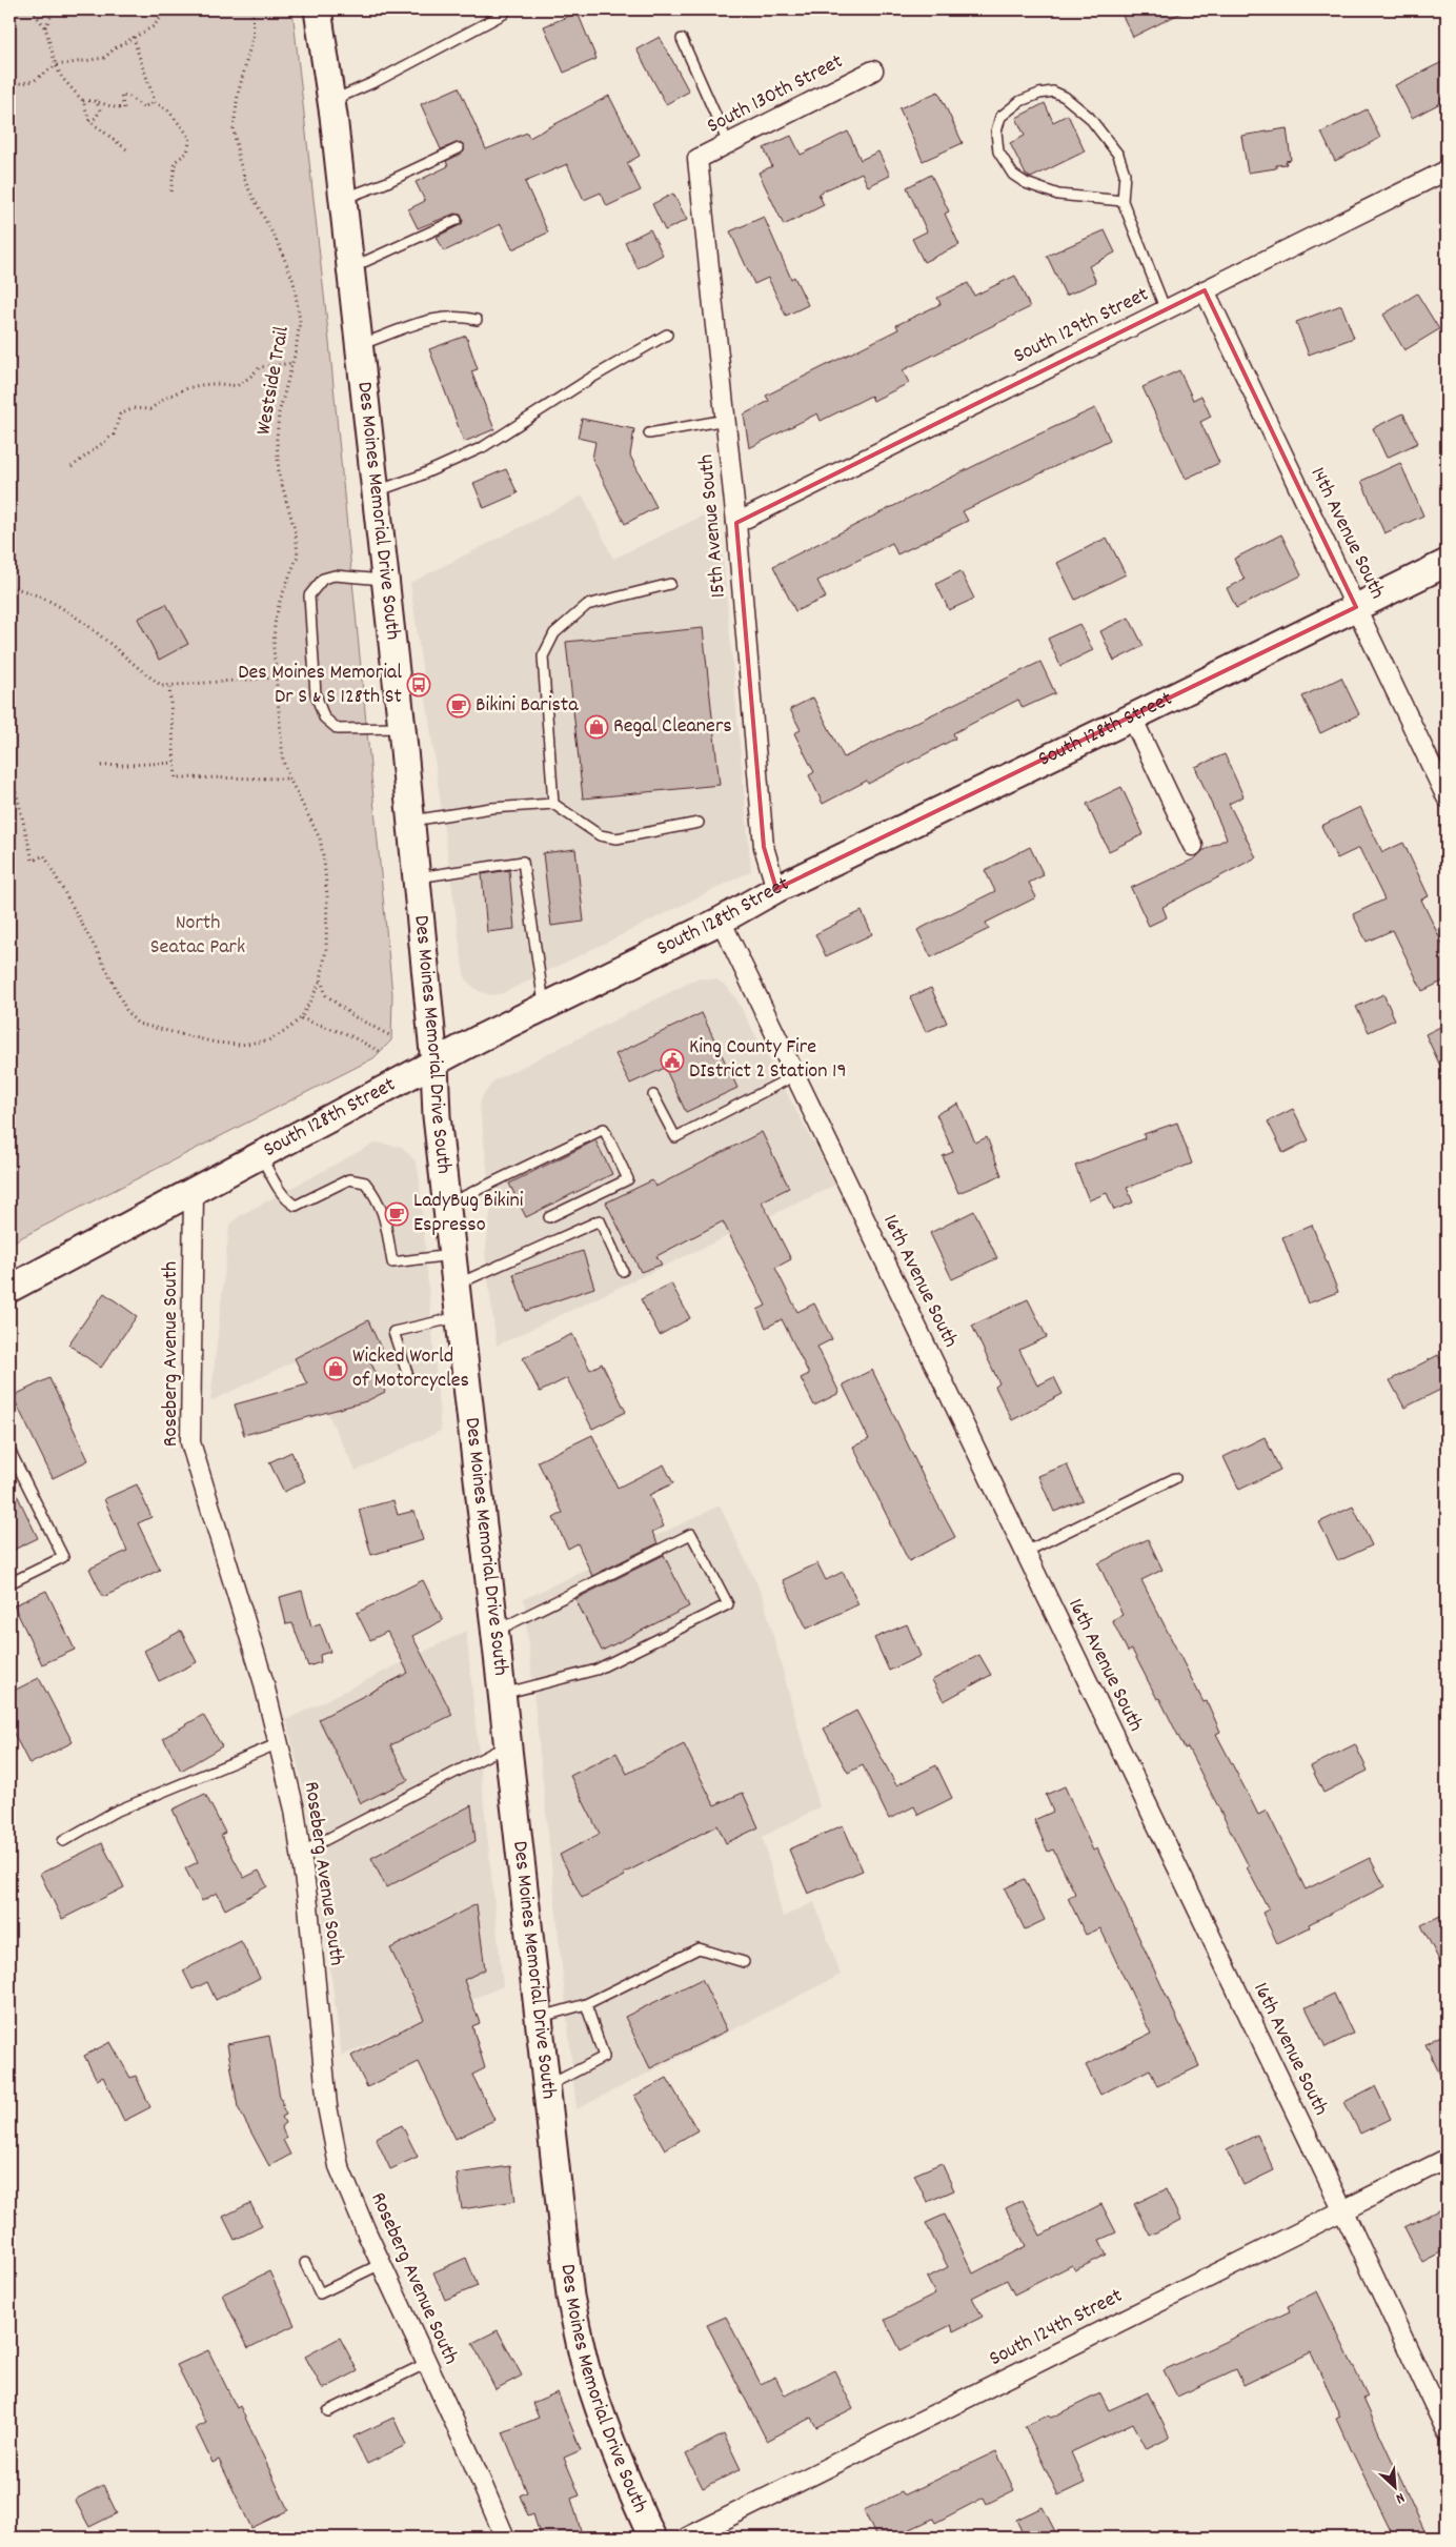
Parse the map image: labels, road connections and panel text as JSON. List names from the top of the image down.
{
  "streets": {
    "main road": ["Des Moines Memorial Drive South", "South 128th Street"],
    "street": [
      "South 130th Street",
      "South 129th Street",
      "15th Avenue South",
      "14th Avenue South",
      "16th Avenue South",
      "Roseberg Avenue South",
      "South 124th Street"
    ],
    "path": ["Westside Trail"]
  },
  "crossings": [
    ["South 130th Street", "15th Avenue South"],
    ["South 129th Street", "15th Avenue South"],
    ["South 129th Street", "14th Avenue South"],
    ["Des Moines Memorial Drive South", "South 128th Street"],
    ["15th Avenue South", "South 128th Street"],
    ["14th Avenue South", "South 128th Street"],
    ["South 128th Street", "16th Avenue South"],
    ["South 128th Street", "Roseberg Avenue South"],
    ["16th Avenue South", "South 124th Street"]
  ],
  "parks": ["North Seatac Park"],
  "places": {
    "bus stop": ["Des Moines Memorial Dr S & S 128th St"],
    "cafe": ["Bikini Barista", "LadyBug Bikini Espresso"],
    "shop": ["Regal Cleaners", "Wicked World of Motorcycles"],
    "public building": ["King County Fire DIstrict 2 Station 19"]
  },
  "north": "bottom right"
}
